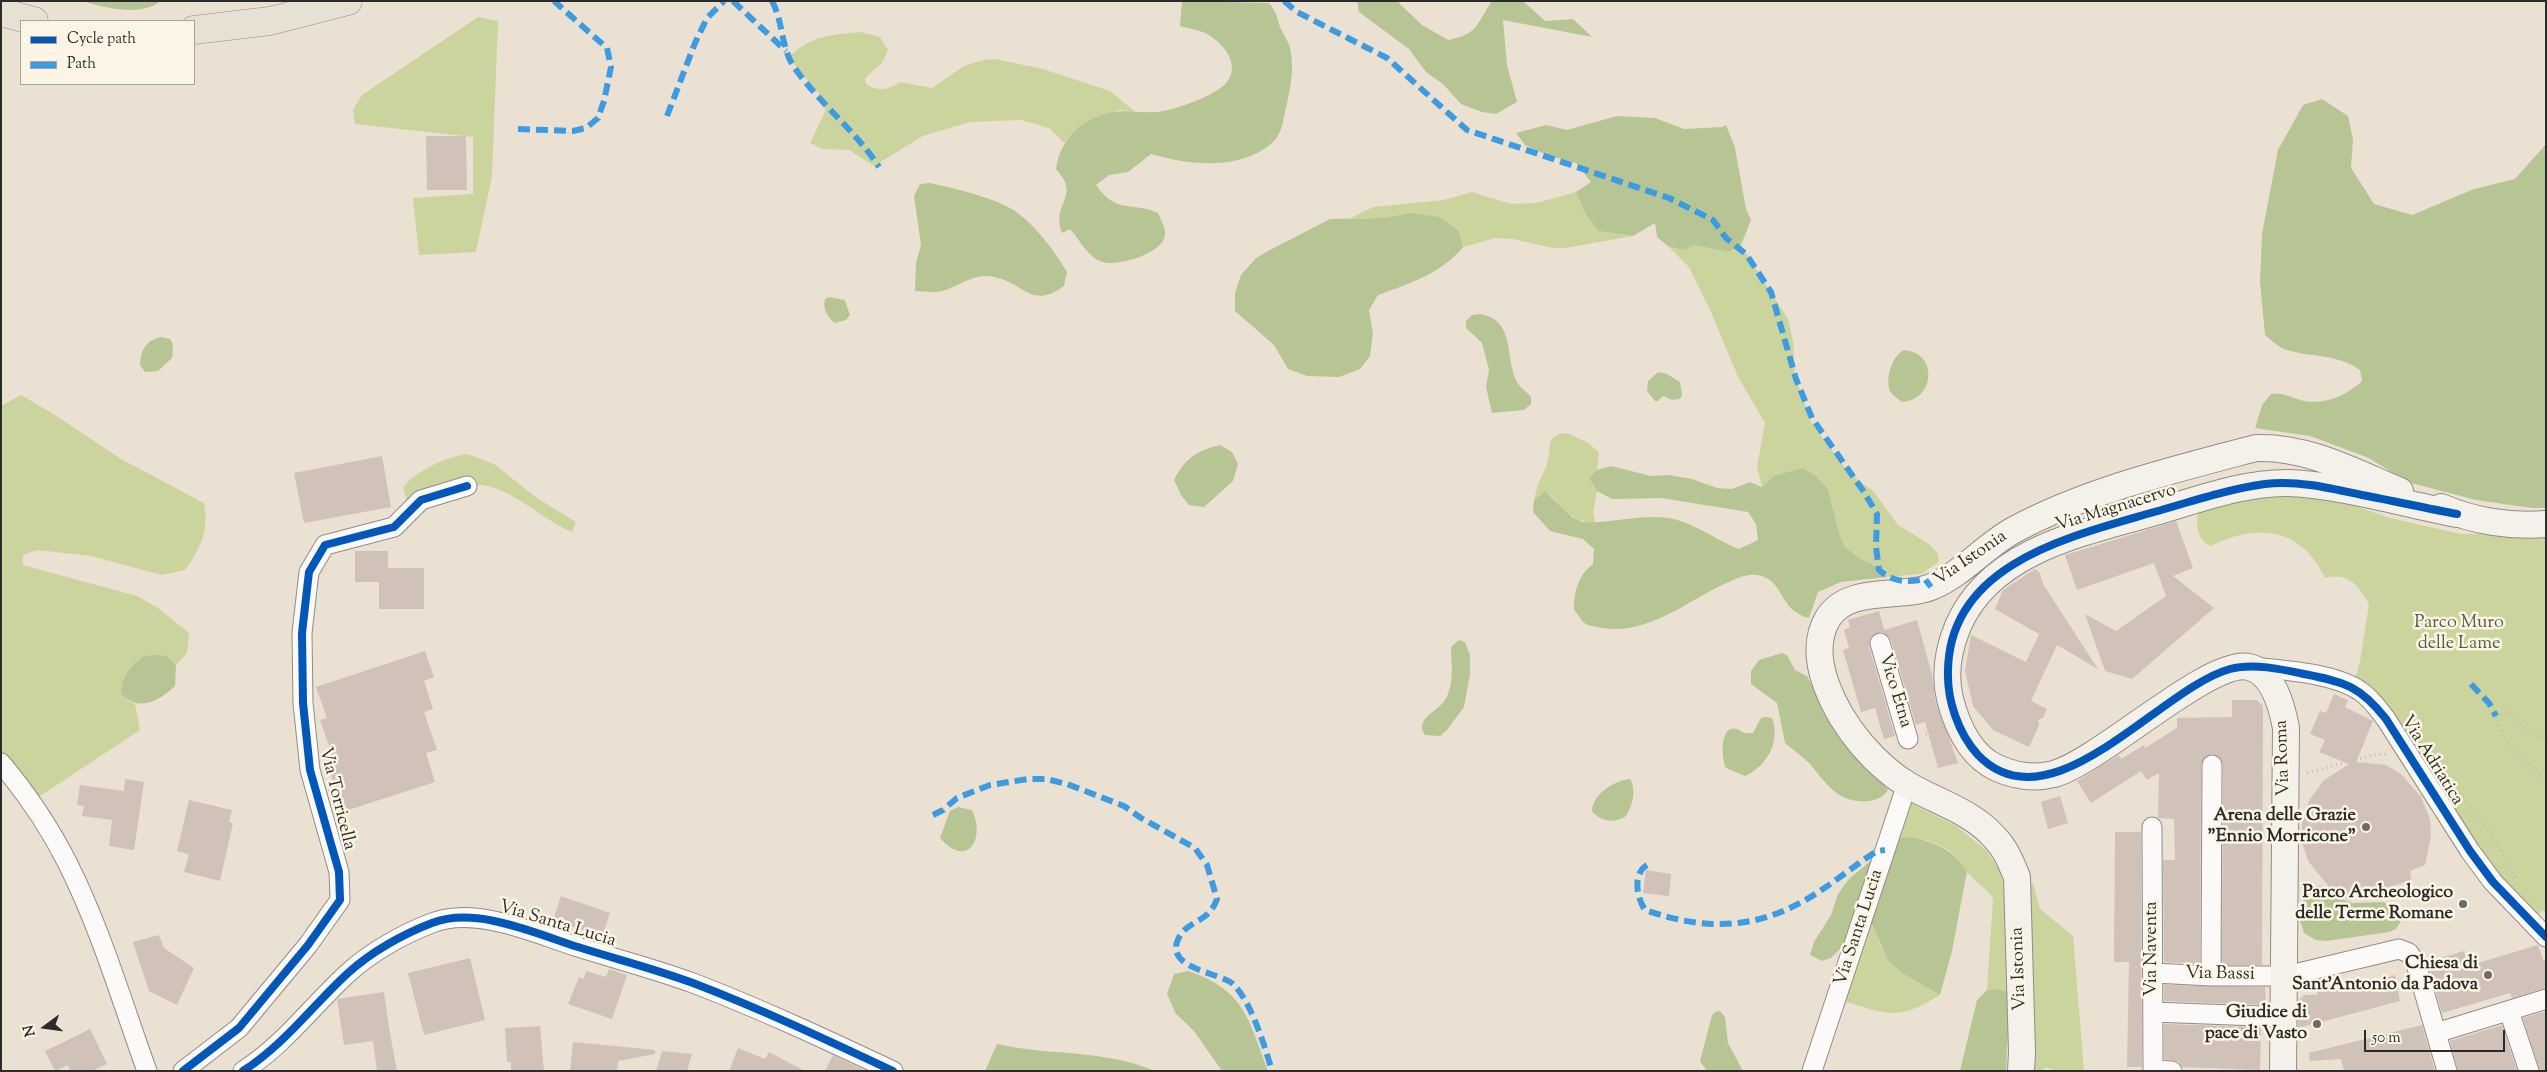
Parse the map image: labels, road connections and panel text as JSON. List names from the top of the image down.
{
  "streets": {
    "street": [
      "Via Magnacervo",
      "Via Istonia",
      "Vico Etna",
      "Via Roma",
      "Via Adriatica",
      "Via Torricella",
      "Via Santa Lucia",
      "Via Naventa",
      "Via Bassi"
    ]
  },
  "crossings": [
    ["Via Magnacervo", "Via Istonia"],
    ["Via Magnacervo", "Via Roma"],
    ["Via Magnacervo", "Via Adriatica"],
    ["Via Istonia", "Via Santa Lucia"],
    ["Via Roma", "Via Adriatica"],
    ["Via Roma", "Via Bassi"],
    ["Via Naventa", "Via Bassi"]
  ],
  "parks": ["Parco Muro delle Lame"],
  "places": [
    "Arena delle Grazie \"Ennio Morricone\"",
    "Parco Archeologico delle Terme Romane",
    "Chiesa di Sant'Antonio da Padova",
    "Giudice di pace di Vasto"
  ],
  "legend": ["Cycle path", "Path"],
  "scale_bar": "50 m",
  "north": "left"
}
